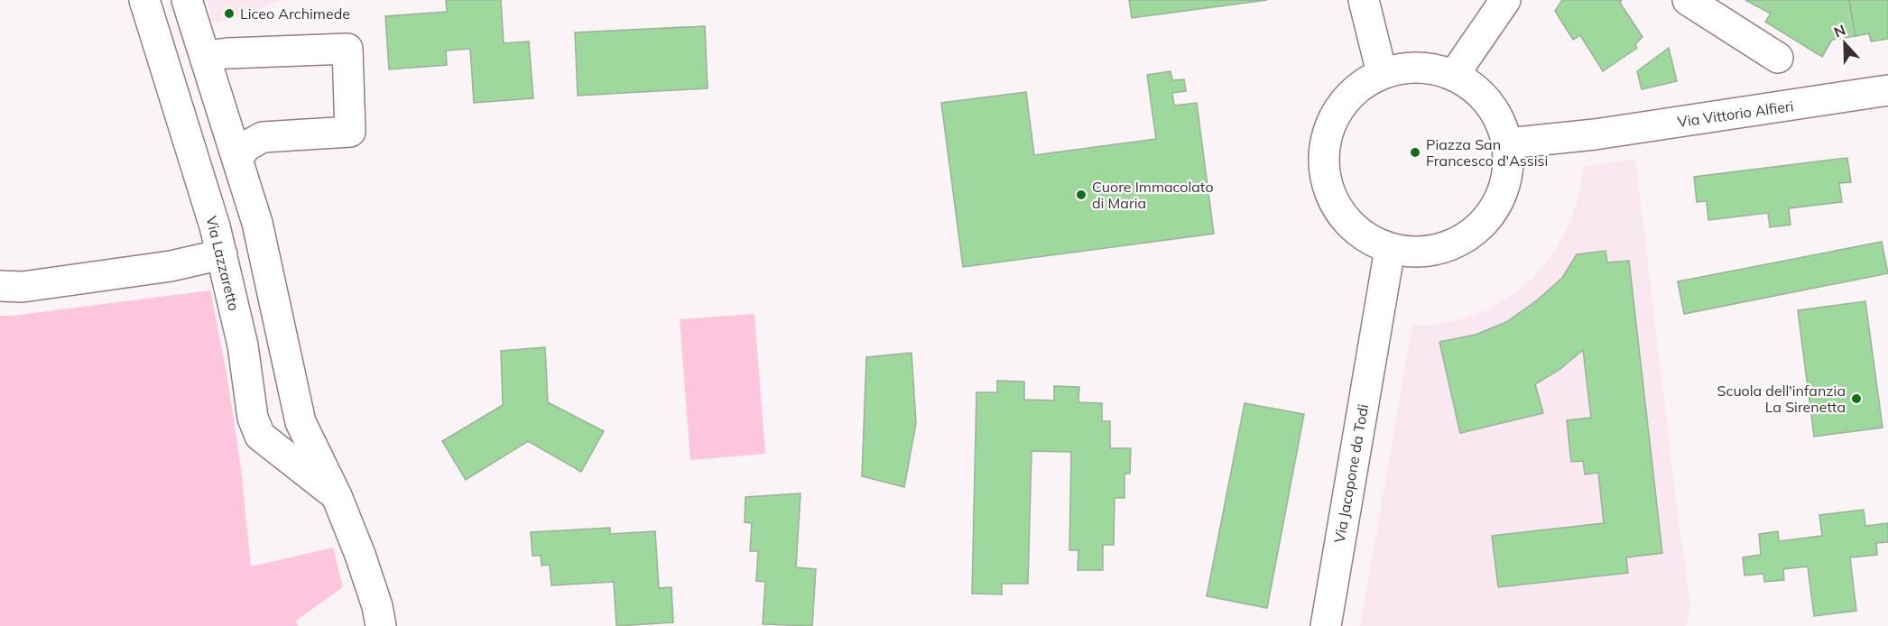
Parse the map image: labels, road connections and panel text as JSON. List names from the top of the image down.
{
  "streets": {
    "street": ["Via Vittorio Alfieri", "Via Lazzaretto", "Via Jacopone da Todi"]
  },
  "crossings": [
    ["Via Vittorio Alfieri", "Via Jacopone da Todi"]
  ],
  "places": [
    "Liceo Archimede",
    "Piazza San Francesco d'Assisi",
    "Cuore Immacolato di Maria",
    "Scuola dell'infanzia La Sirenetta"
  ],
  "north": "top"
}
